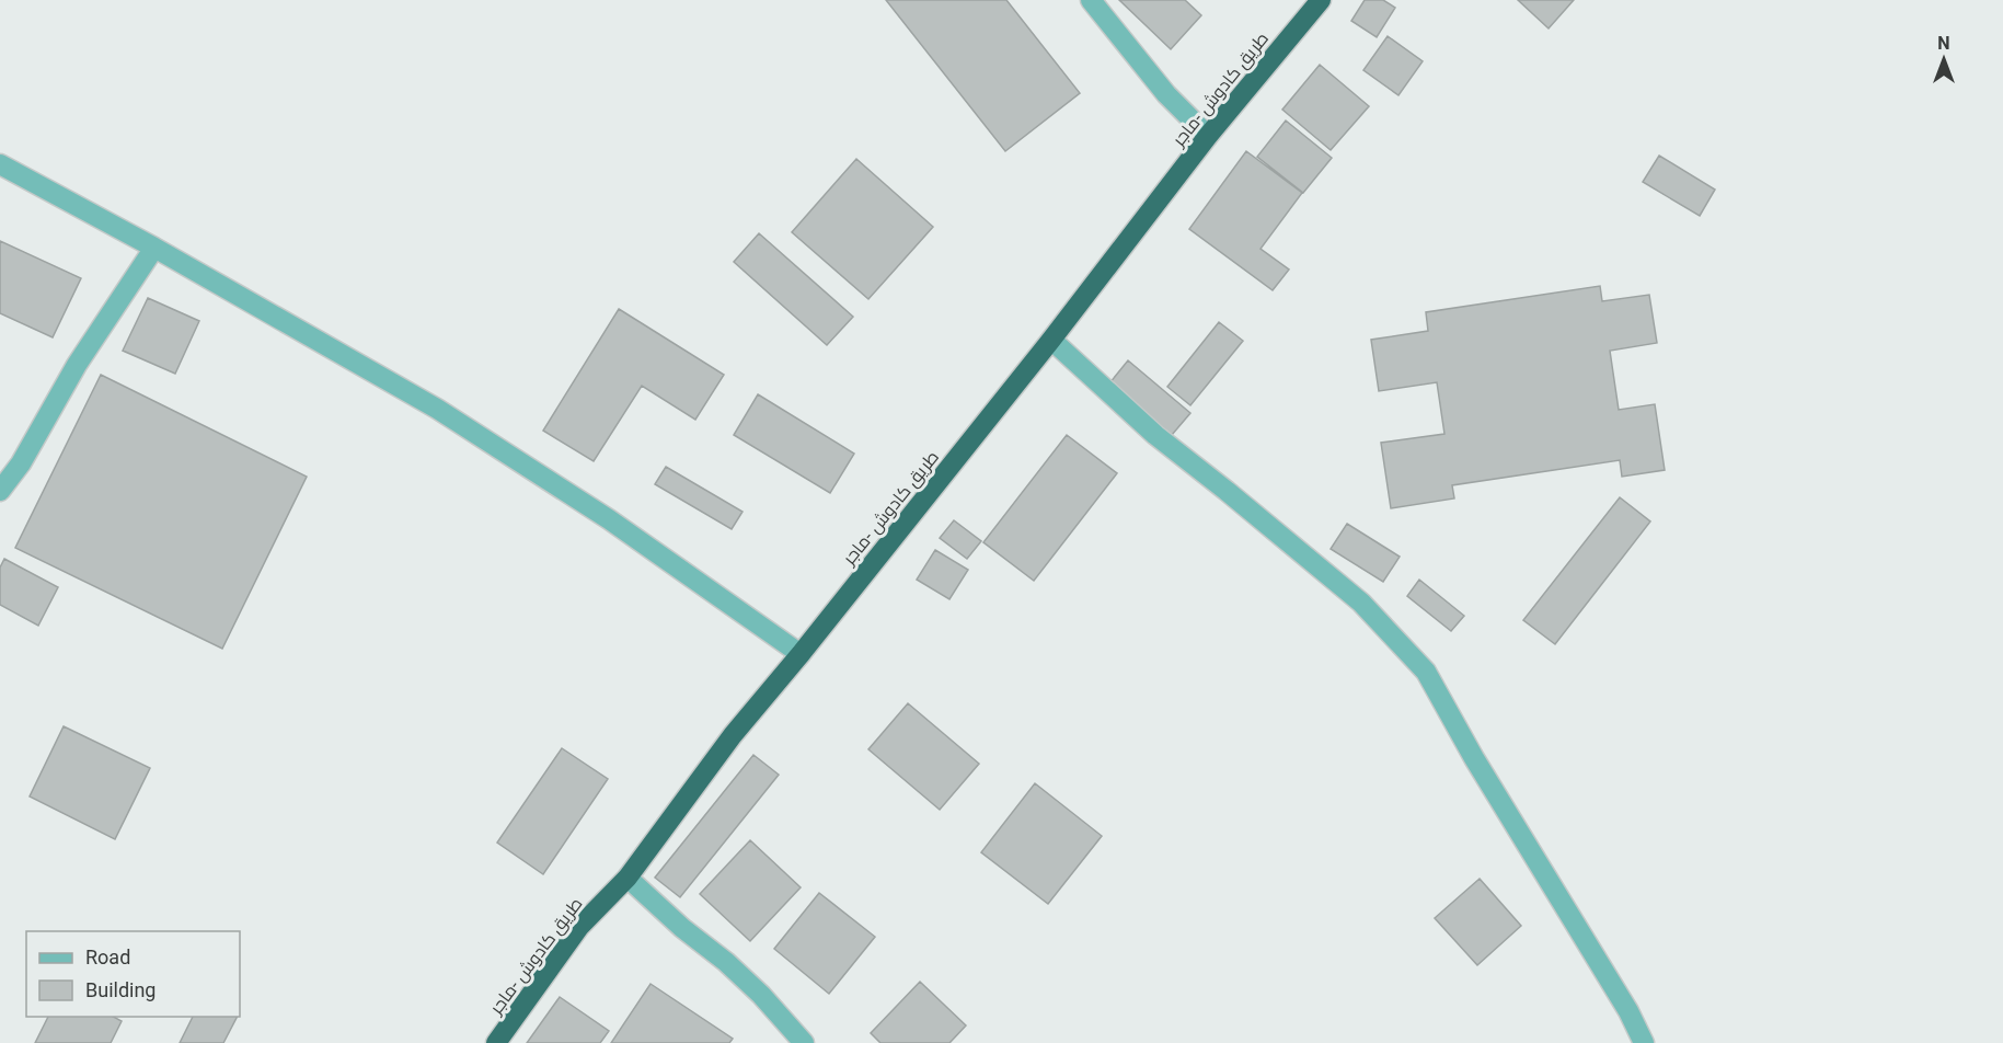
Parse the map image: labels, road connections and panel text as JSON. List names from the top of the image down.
{
  "streets": {
    "highway": ["طريق كادوش -ماجر"]
  },
  "legend": ["Road", "Building"],
  "north": "top"
}
